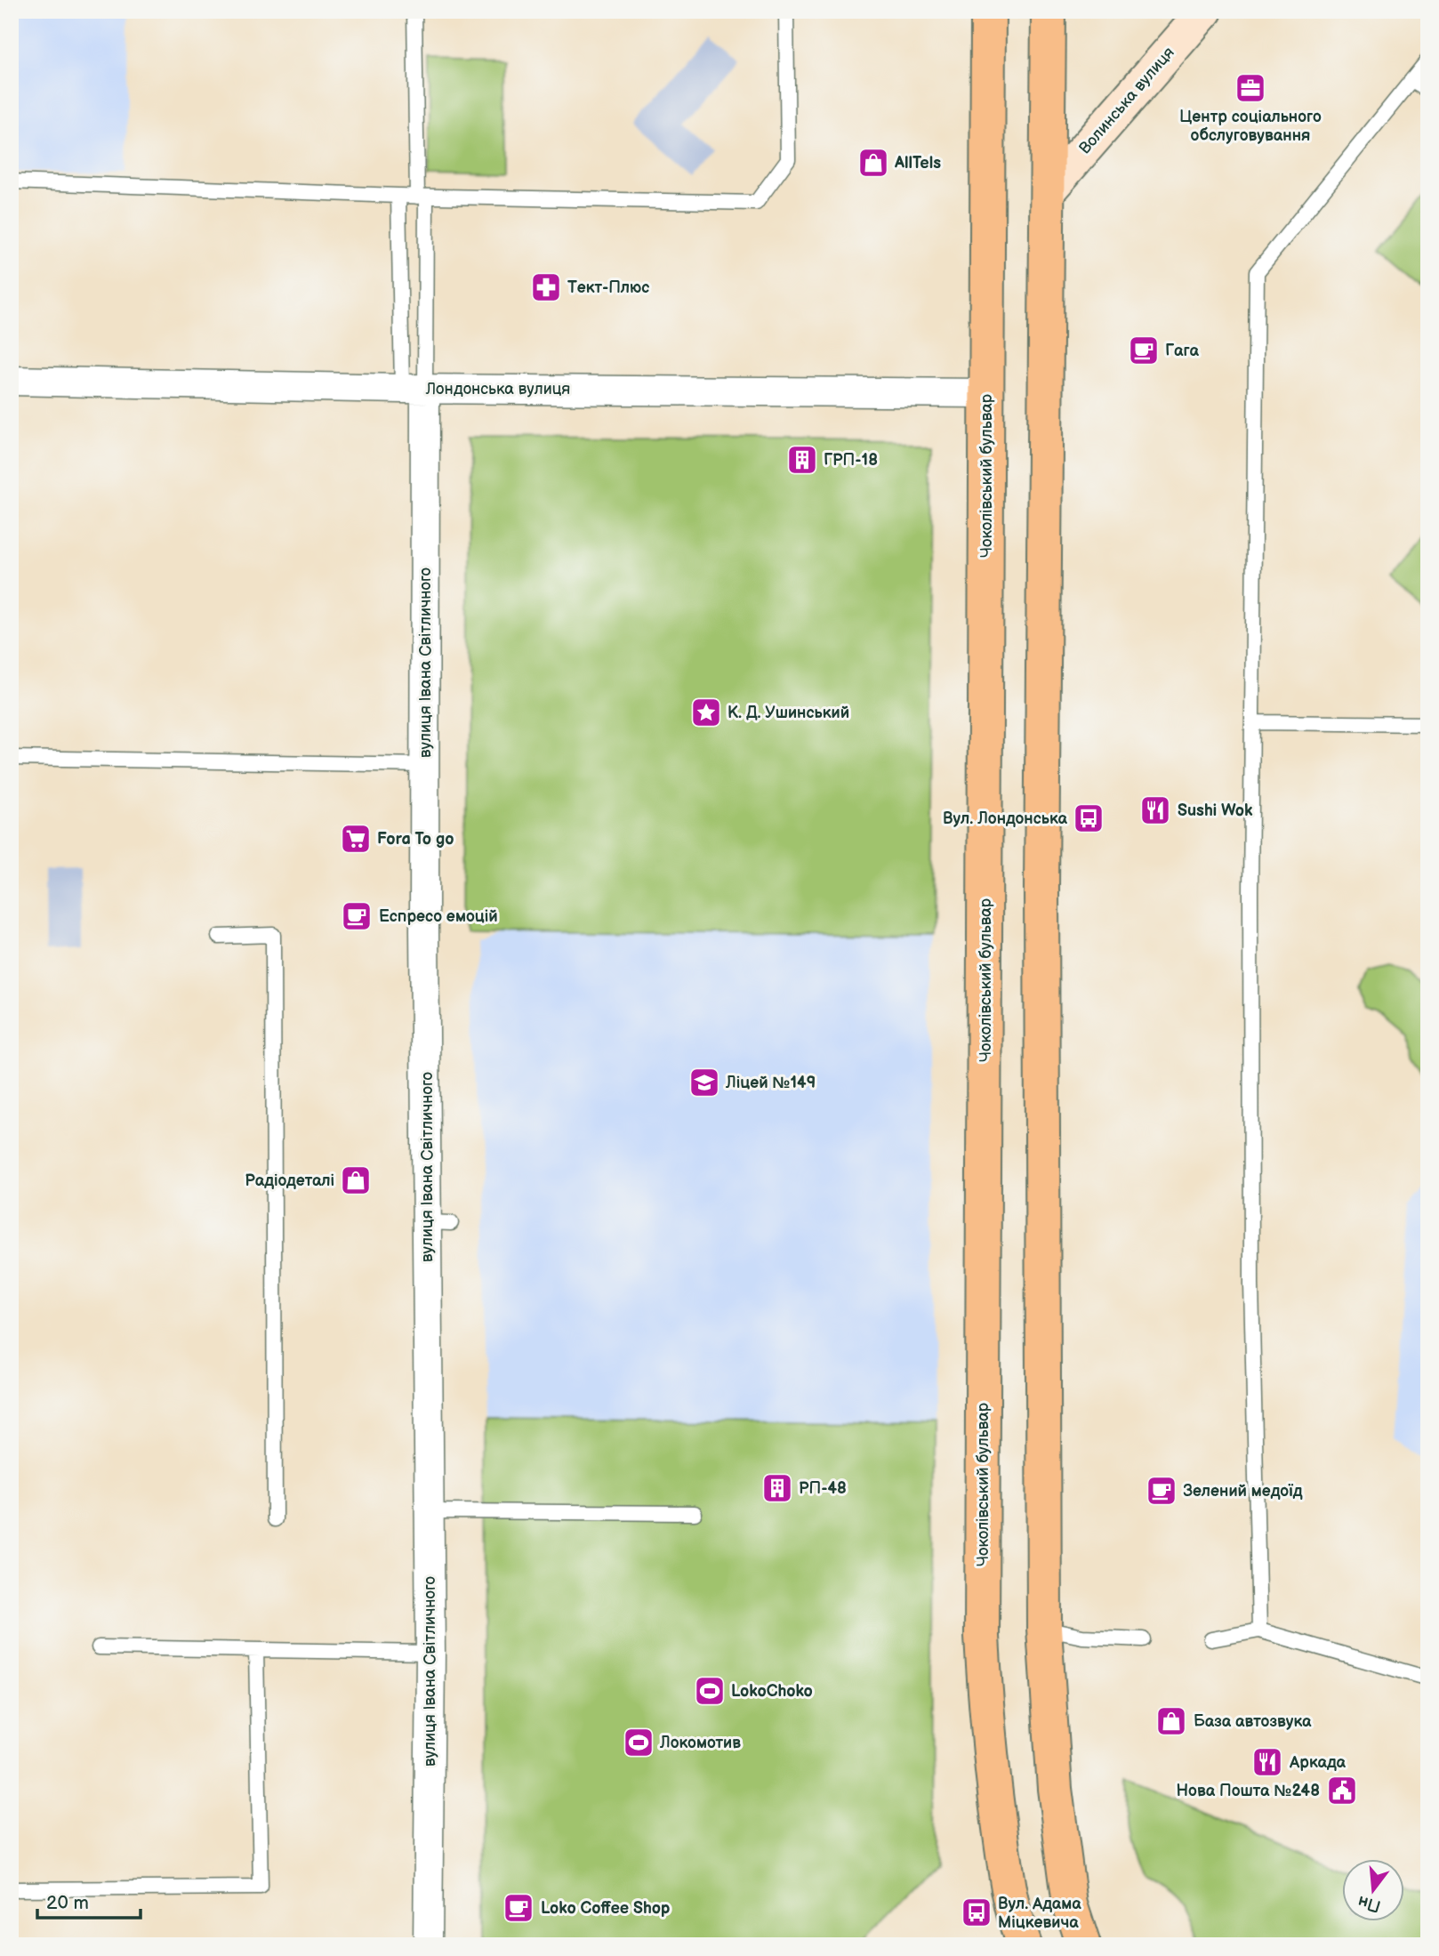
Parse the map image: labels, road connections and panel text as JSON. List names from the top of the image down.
{
  "streets": {
    "main road": ["Чоколівський бульвар"],
    "street": ["Волинська вулиця", "Лондонська вулиця", "вулиця Івана Світличного"]
  },
  "crossings": [
    ["Лондонська вулиця", "Чоколівський бульвар"],
    ["Лондонська вулиця", "вулиця Івана Світличного"]
  ],
  "places": {
    "office": ["Центр соціального обслуговування"],
    "shop": ["AllTels", "Радіодеталі", "База автозвука"],
    "pharmacy": ["Тект-Плюс"],
    "cafe": [
      "Гага",
      "Еспресо емоцій",
      "Зелений медоїд",
      "Loko Coffee Shop"
    ],
    "building": ["ГРП-18", "РП-48"],
    "place": ["К. Д. Ушинський"],
    "restaurant": ["Sushi Wok", "Аркада"],
    "bus stop": ["Вул. Лондонська", "Вул. Адама Міцкевича"],
    "supermarket": ["Fora To go"],
    "school or university": ["Ліцей №149"],
    "sports": ["LokoChoko", "Локомотив"],
    "public building": ["Нова Пошта №248"]
  },
  "scale_bar": "20 m",
  "north": "bottom"
}
